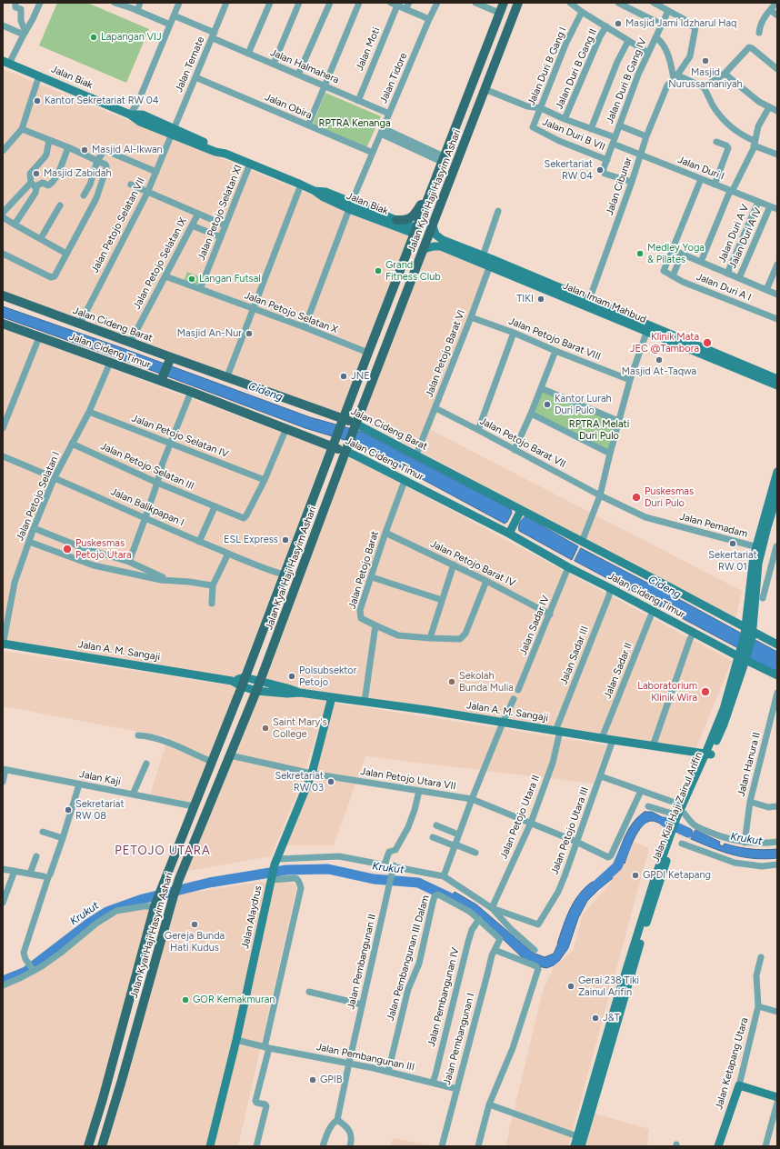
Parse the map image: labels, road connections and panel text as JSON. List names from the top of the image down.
{
  "streets": {
    "main road": ["Jalan Kyai Haji Hasyim Ashari", "Jalan Cideng Barat", "Jalan Cideng Timur"],
    "street": [
      "Jalan Moti",
      "Jalan Ternate",
      "Jalan Halmahera",
      "Jalan Duri B Gang I",
      "Jalan Duri B Gang II",
      "Jalan Biak",
      "Jalan Tidore",
      "Jalan Duri B Gang IV",
      "Jalan Obira",
      "Jalan Duri B VII",
      "Jalan Duri I",
      "Jalan Cibunar",
      "Jalan Petojo Selatan XI",
      "Jalan Petojo Selatan VII",
      "Jalan Duri A V",
      "Jalan Duri A IV",
      "Jalan Petojo Selatan IX",
      "Jalan Duri A I",
      "Jalan Imam Mahbud",
      "Jalan Petojo Selatan X",
      "Jalan Petojo Barat VIII",
      "Jalan Petojo Barat VI",
      "Jalan Petojo Selatan IV",
      "Jalan Petojo Barat VII",
      "Jalan Petojo Selatan III",
      "Jalan Petojo Selatan I",
      "Jalan Balikpapan I",
      "Jalan Pemadam",
      "Jalan Petojo Barat IV",
      "Jalan Petojo Barat",
      "Jalan Sadar IV",
      "Jalan A. M. Sangaji",
      "Jalan Sadar III",
      "Jalan Sadar II",
      "Jalan Hanura II",
      "Jalan Kaji",
      "Jalan Petojo Utara VII",
      "Jalan Kiai Haji Zainul Arifin",
      "Jalan Petojo Utara II",
      "Jalan Petojo Utara III",
      "Jalan Alaydrus",
      "Jalan Pembangunan III Dalam",
      "Jalan Pembangunan II",
      "Jalan Pembangunan IV",
      "Jalan Pembangunan I",
      "Jalan Pembangunan III",
      "Jalan Ketapang Utara"
    ]
  },
  "crossings": [
    ["Jalan Moti", "Jalan Halmahera"],
    ["Jalan Ternate", "Jalan Halmahera"],
    ["Jalan Ternate", "Jalan Biak"],
    ["Jalan Ternate", "Jalan Obira"],
    ["Jalan Ternate", "Jalan Petojo Selatan VII"],
    ["Jalan Halmahera", "Jalan Tidore"],
    ["Jalan Duri B Gang I", "Jalan Duri B VII"],
    ["Jalan Biak", "Jalan Tidore"],
    ["Jalan Biak", "Jalan Kyai Haji Hasyim Ashari"],
    ["Jalan Biak", "Jalan Petojo Selatan XI"],
    ["Jalan Biak", "Jalan Petojo Selatan VII"],
    ["Jalan Tidore", "Jalan Obira"],
    ["Jalan Tidore", "Jalan Petojo Selatan X"],
    ["Jalan Duri B Gang IV", "Jalan Duri B VII"],
    ["Jalan Duri B Gang IV", "Jalan Cibunar"],
    ["Jalan Duri B VII", "Jalan Cibunar"],
    ["Jalan Duri I", "Jalan Cibunar"],
    ["Jalan Duri I", "Jalan Duri A V"],
    ["Jalan Duri I", "Jalan Duri A IV"],
    ["Jalan Cibunar", "Jalan Imam Mahbud"],
    ["Jalan Kyai Haji Hasyim Ashari", "Jalan Imam Mahbud"],
    ["Jalan Kyai Haji Hasyim Ashari", "Jalan Petojo Selatan X"],
    ["Jalan Kyai Haji Hasyim Ashari", "Jalan Cideng Barat"],
    ["Jalan Kyai Haji Hasyim Ashari", "Jalan Cideng Timur"],
    ["Jalan Kyai Haji Hasyim Ashari", "Jalan Balikpapan I"],
    ["Jalan Kyai Haji Hasyim Ashari", "Jalan A. M. Sangaji"],
    ["Jalan Kyai Haji Hasyim Ashari", "Jalan Kaji"],
    ["Jalan Kyai Haji Hasyim Ashari", "Jalan Petojo Utara VII"],
    ["Jalan Petojo Selatan XI", "Jalan Petojo Selatan X"],
    ["Jalan Petojo Selatan VII", "Jalan Cideng Barat"],
    ["Jalan Petojo Selatan IX", "Jalan Petojo Selatan X"],
    ["Jalan Petojo Selatan IX", "Jalan Cideng Barat"],
    ["Jalan Imam Mahbud", "Jalan Petojo Barat VI"],
    ["Jalan Cideng Barat", "Jalan Petojo Barat VI"],
    ["Jalan Petojo Barat VIII", "Jalan Petojo Barat VI"],
    ["Jalan Cideng Timur", "Jalan Petojo Selatan III"],
    ["Jalan Cideng Timur", "Jalan Petojo Selatan I"],
    ["Jalan Cideng Timur", "Jalan Petojo Barat"],
    ["Jalan Cideng Timur", "Jalan Sadar IV"],
    ["Jalan Cideng Timur", "Jalan Sadar III"],
    ["Jalan Cideng Timur", "Jalan Sadar II"],
    ["Jalan Cideng Timur", "Jalan Kiai Haji Zainul Arifin"],
    ["Jalan Petojo Barat VI", "Jalan Petojo Barat VII"],
    ["Jalan Petojo Selatan IV", "Jalan Petojo Selatan III"],
    ["Jalan Petojo Selatan IV", "Jalan Petojo Selatan I"],
    ["Jalan Petojo Barat VII", "Jalan Pemadam"],
    ["Jalan Petojo Selatan III", "Jalan Petojo Selatan I"],
    ["Jalan Petojo Selatan I", "Jalan Balikpapan I"],
    ["Jalan Petojo Selatan I", "Jalan A. M. Sangaji"],
    ["Jalan Petojo Barat IV", "Jalan Petojo Barat"],
    ["Jalan Petojo Barat IV", "Jalan Sadar IV"],
    ["Jalan A. M. Sangaji", "Jalan Sadar III"],
    ["Jalan A. M. Sangaji", "Jalan Sadar II"],
    ["Jalan A. M. Sangaji", "Jalan Kiai Haji Zainul Arifin"],
    ["Jalan A. M. Sangaji", "Jalan Petojo Utara II"],
    ["Jalan A. M. Sangaji", "Jalan Petojo Utara III"],
    ["Jalan A. M. Sangaji", "Jalan Alaydrus"],
    ["Jalan Sadar III", "Jalan Petojo Utara II"],
    ["Jalan Petojo Utara VII", "Jalan Petojo Utara II"],
    ["Jalan Petojo Utara VII", "Jalan Petojo Utara III"],
    ["Jalan Petojo Utara VII", "Jalan Alaydrus"],
    ["Jalan Petojo Utara II", "Jalan Petojo Utara III"],
    ["Jalan Alaydrus", "Jalan Pembangunan III"],
    ["Jalan Pembangunan III Dalam", "Jalan Pembangunan IV"],
    ["Jalan Pembangunan III Dalam", "Jalan Pembangunan I"],
    ["Jalan Pembangunan III Dalam", "Jalan Pembangunan III"],
    ["Jalan Pembangunan II", "Jalan Pembangunan III"],
    ["Jalan Pembangunan IV", "Jalan Pembangunan I"],
    ["Jalan Pembangunan IV", "Jalan Pembangunan III"],
    ["Jalan Pembangunan I", "Jalan Pembangunan III"]
  ],
  "districts": ["PETOJO UTARA"],
  "water": ["Cideng", "Krukut"],
  "parks": ["RPTRA Kenanga", "RPTRA Melati Duri Pulo"],
  "places": [
    "Masjid Jami Idzharul Haq",
    "Lapangan VIJ",
    "Masjid Nurussamaniyah",
    "Kantor Sekretariat RW 04",
    "Masjid Al-Ikwan",
    "Sekertariat RW 04",
    "Masjid Zabidah",
    "Medley Yoga & Pilates",
    "Grand Fitness Club",
    "Langan Futsal",
    "TIKI",
    "Masjid An-Nur",
    "Klinik Mata JEC @Tambora",
    "Masjid At-Taqwa",
    "JNE",
    "Kantor Lurah Duri Pulo",
    "Puskesmas Duri Pulo",
    "ESL Express",
    "Sekertariat RW 01",
    "Puskesmas Petojo Utara",
    "Polsubsektor Petojo",
    "Sekolah Bunda Mulia",
    "Laboratorium Klinik Wira",
    "Saint Mary's College",
    "Sekretariat RW 03",
    "Sekretariat RW 08",
    "GPDI Ketapang",
    "Gereja Bunda Hati Kudus",
    "Gerai 238 Tiki Zainul Arifin",
    "GOR Kemakmuran",
    "J&T",
    "GPIB"
  ]
}
